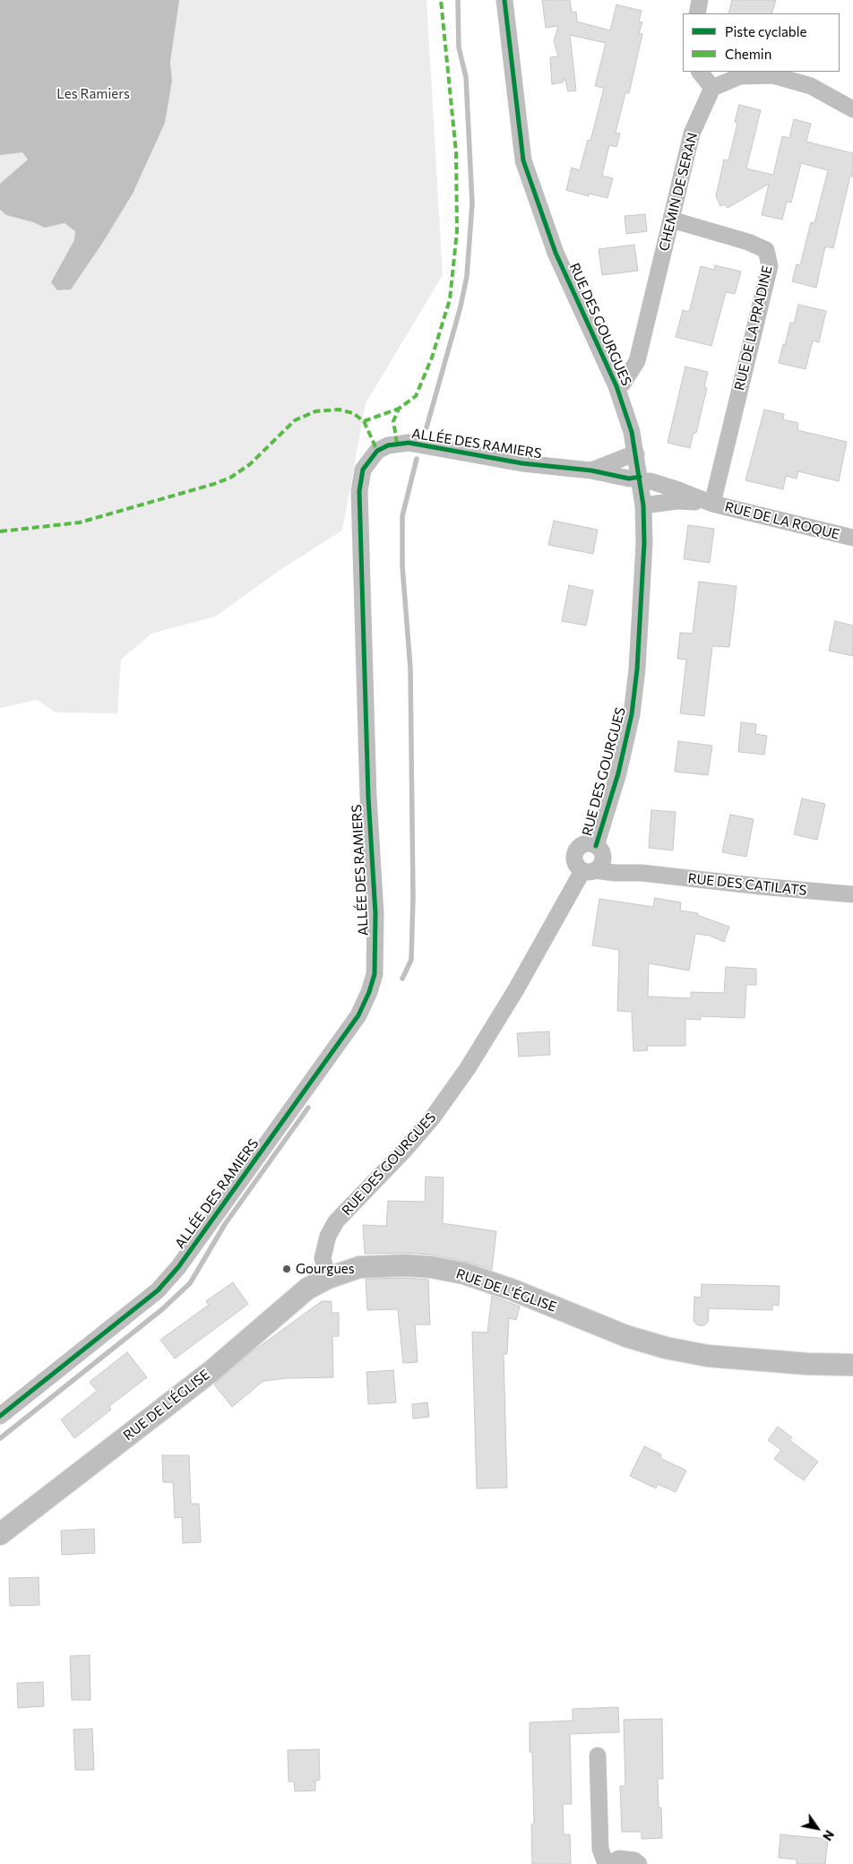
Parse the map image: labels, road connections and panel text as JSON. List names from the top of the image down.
{
  "streets": {
    "main road": ["RUE DE L'ÉGLISE"],
    "street": [
      "CHEMIN DE SERAN",
      "RUE DES GOURGUES",
      "RUE DE LA PRADINE",
      "ALLÉE DES RAMIERS",
      "RUE DE LA ROQUE",
      "RUE DES CATILATS"
    ]
  },
  "crossings": [
    ["CHEMIN DE SERAN", "RUE DES GOURGUES"],
    ["CHEMIN DE SERAN", "RUE DE LA PRADINE"],
    ["RUE DES GOURGUES", "ALLÉE DES RAMIERS"],
    ["RUE DES GOURGUES", "RUE DE LA ROQUE"],
    ["RUE DES GOURGUES", "RUE DES CATILATS"],
    ["RUE DES GOURGUES", "RUE DE L'ÉGLISE"],
    ["RUE DE LA PRADINE", "RUE DE LA ROQUE"],
    ["ALLÉE DES RAMIERS", "RUE DE LA ROQUE"]
  ],
  "parks": ["Les Ramiers"],
  "places": ["Gourgues"],
  "legend": ["Piste cyclable", "Chemin"],
  "north": "bottom right"
}
